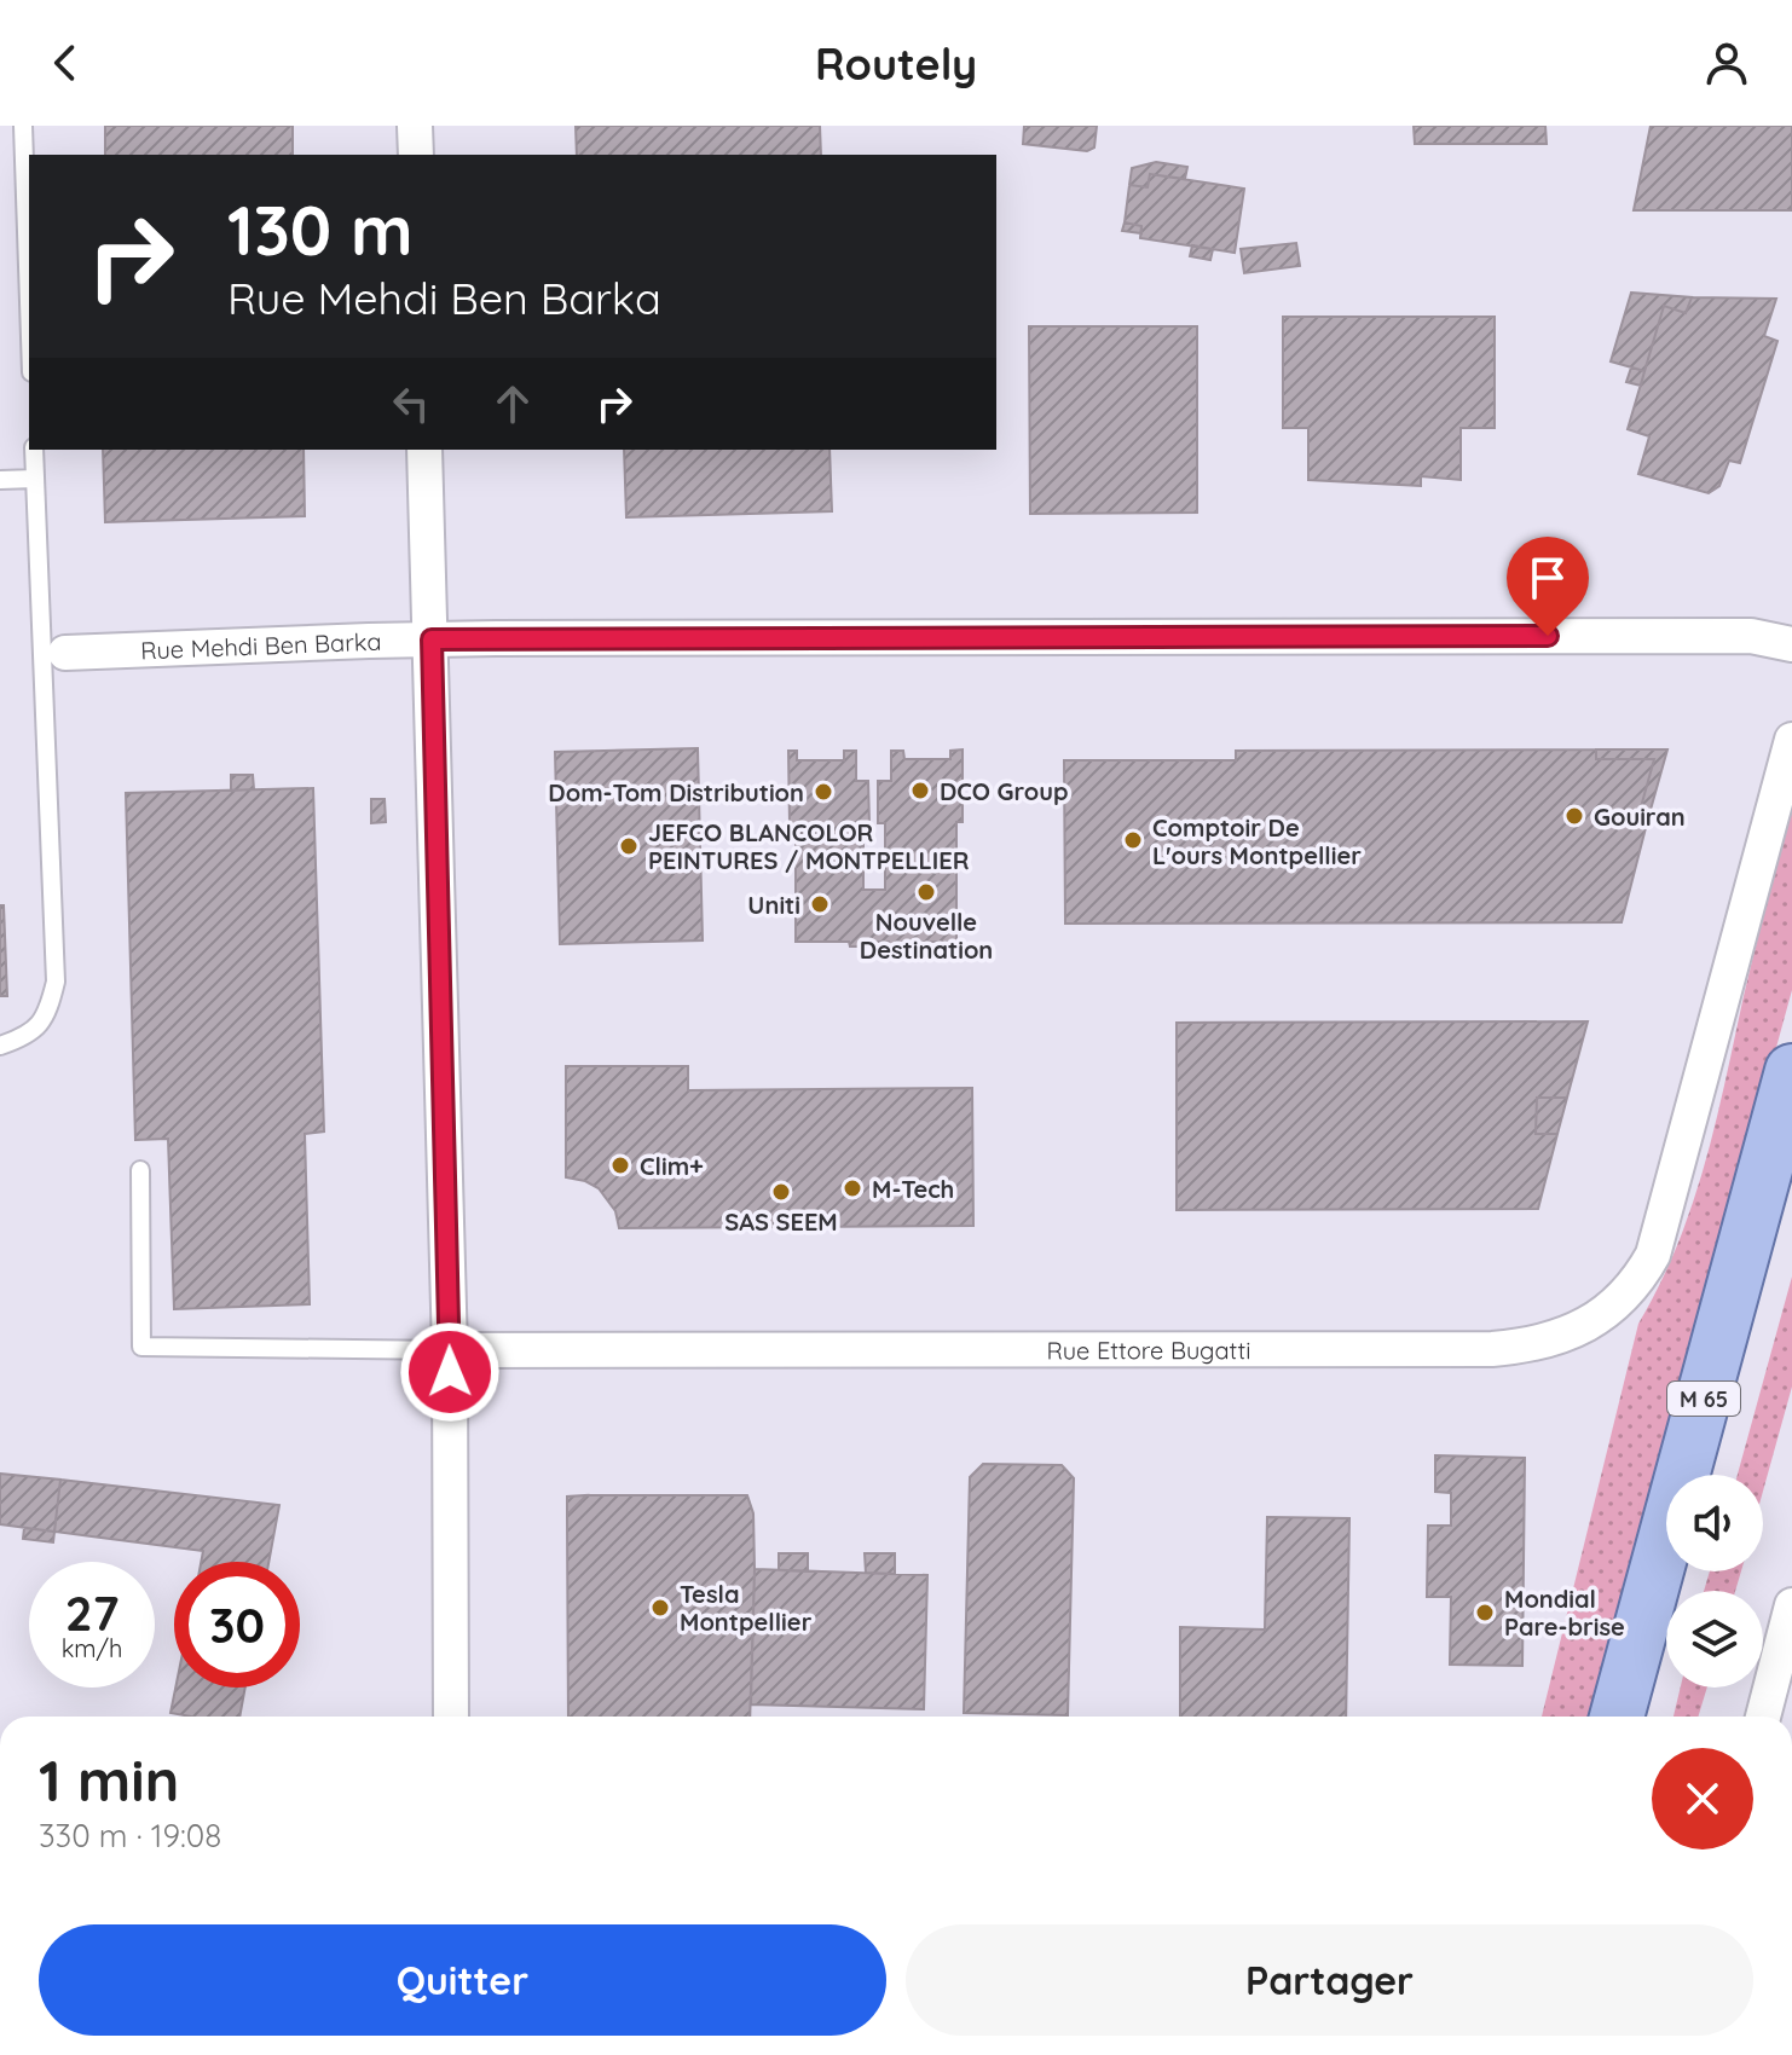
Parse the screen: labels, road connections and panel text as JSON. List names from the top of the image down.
{
  "streets": {
    "main road": ["M 65"],
    "street": ["Rue Mehdi Ben Barka", "Rue Ettore Bugatti"]
  },
  "places": [
    "DCO Group",
    "Dom-Tom Distribution",
    "Gouiran",
    "Comptoir De L'ours Montpellier",
    "JEFCO BLANCOLOR PEINTURES / MONTPELLIER",
    "Nouvelle Destination",
    "Uniti",
    "Clim+",
    "M-Tech",
    "SAS SEEM",
    "Tesla Montpellier",
    "Mondial Pare-brise"
  ],
  "page": {
    "header": "Routely",
    "turn": ["130 m", "Rue Mehdi Ben Barka"],
    "speed": "27 km/h",
    "limit": "30",
    "heading": ["1 min", "330 m · 19:08"],
    "buttons": ["Quitter", "Partager"]
  }
}
